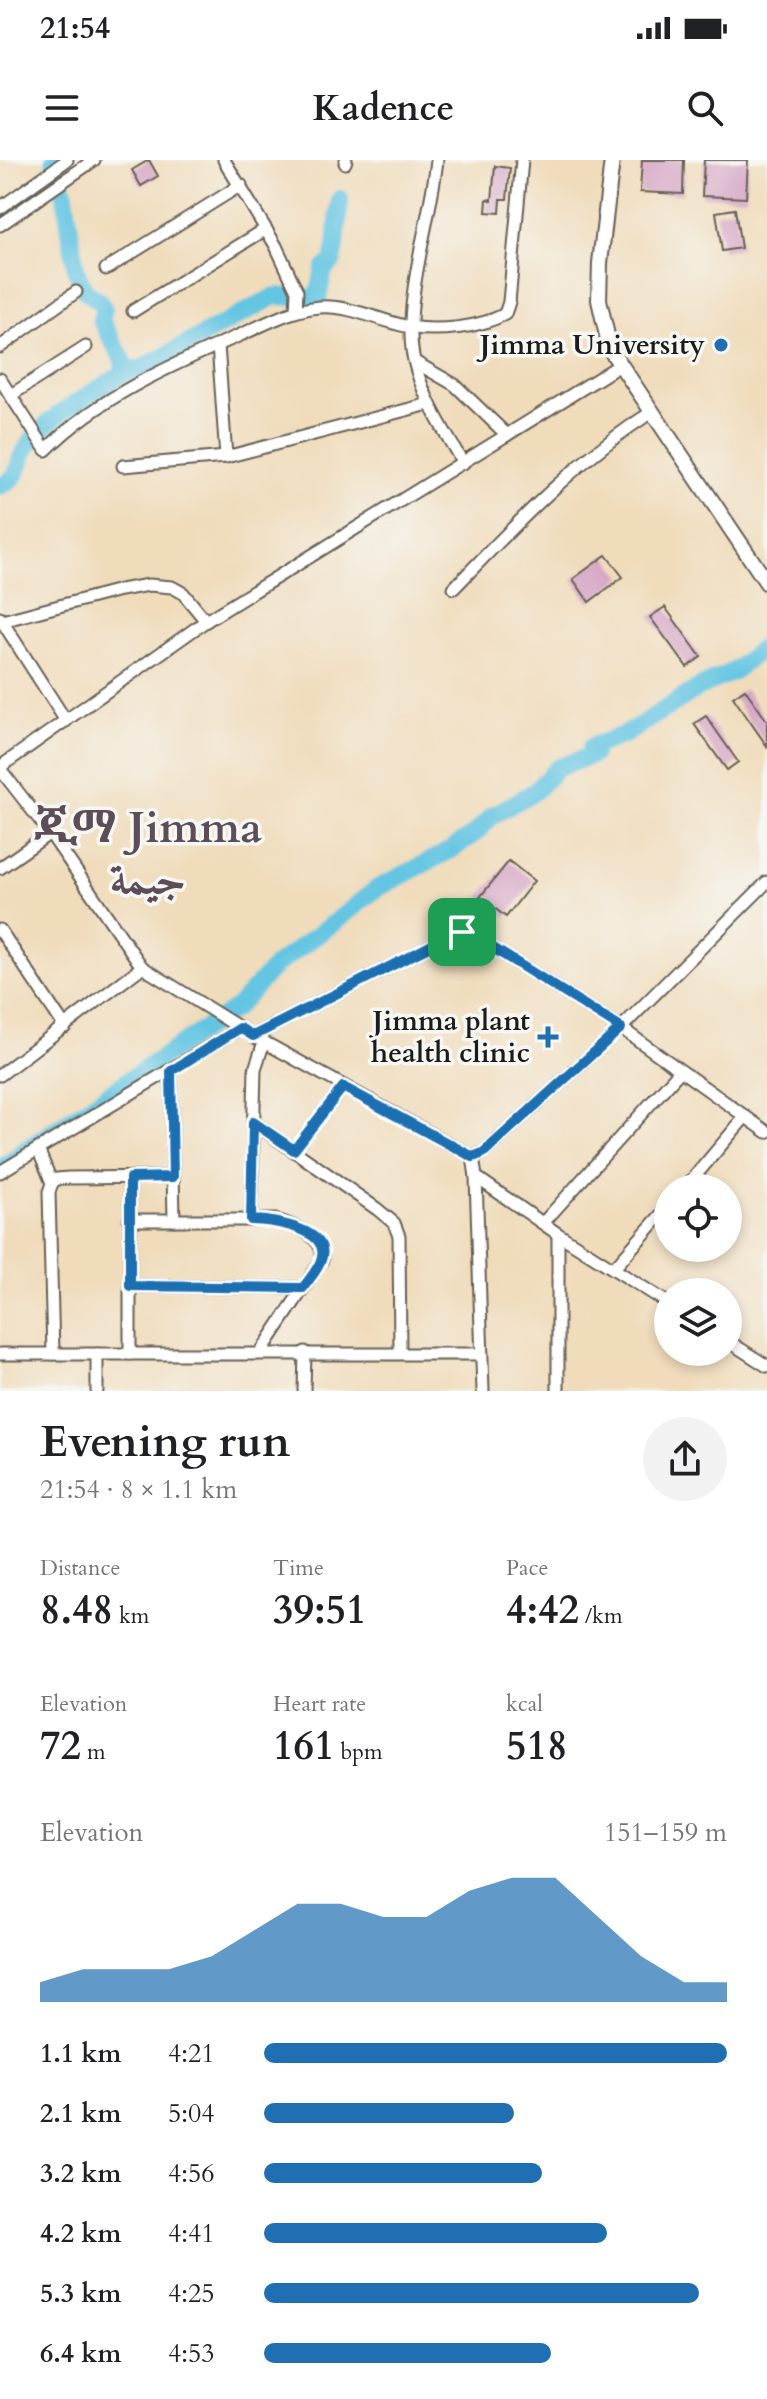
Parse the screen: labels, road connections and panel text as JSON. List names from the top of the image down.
{
  "districts": ["ጂማ Jimma جيمة"],
  "places": {
    "other": ["Jimma University"],
    "health": ["Jimma plant health clinic"]
  },
  "page": {
    "status": "21:54",
    "header": "Kadence",
    "heading": ["Evening run", "21:54 · 8 × 1.1 km"],
    "stats": [
      ["Distance", "8.48 km"],
      ["Time", "39:51"],
      ["Pace", "4:42 /km"],
      ["Elevation", "72 m"],
      ["Heart rate", "161 bpm"],
      ["kcal", "518"]
    ],
    "chart": ["Elevation", "151–159 m"],
    "list": [
      {
        "name": "1.1 km",
        "note": "4:21"
      },
      {
        "name": "2.1 km",
        "note": "5:04"
      },
      {
        "name": "3.2 km",
        "note": "4:56"
      },
      {
        "name": "4.2 km",
        "note": "4:41"
      },
      {
        "name": "5.3 km",
        "note": "4:25"
      },
      {
        "name": "6.4 km",
        "note": "4:53"
      }
    ]
  }
}
